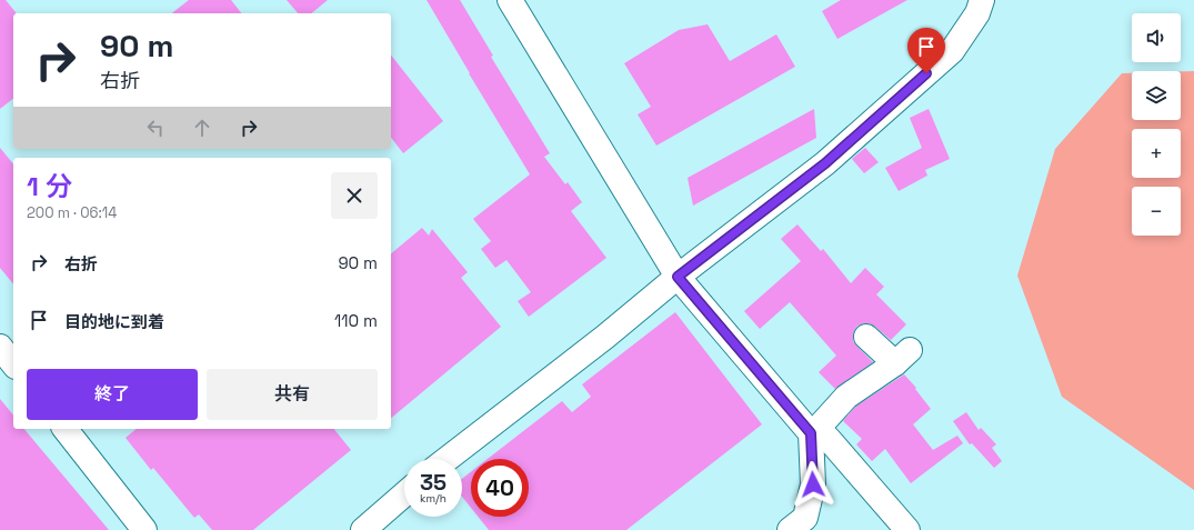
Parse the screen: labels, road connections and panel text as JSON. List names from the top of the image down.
{
  "page": {
    "map_buttons": ["+", "−"],
    "turn": ["90 m", "右折"],
    "heading": ["1 分", "200 m · 06:14"],
    "list": [
      {
        "name": "右折",
        "value": "90 m"
      },
      {
        "name": "目的地に到着",
        "value": "110 m"
      }
    ],
    "buttons": ["終了", "共有"],
    "speed": "35 km/h",
    "limit": "40"
  }
}
